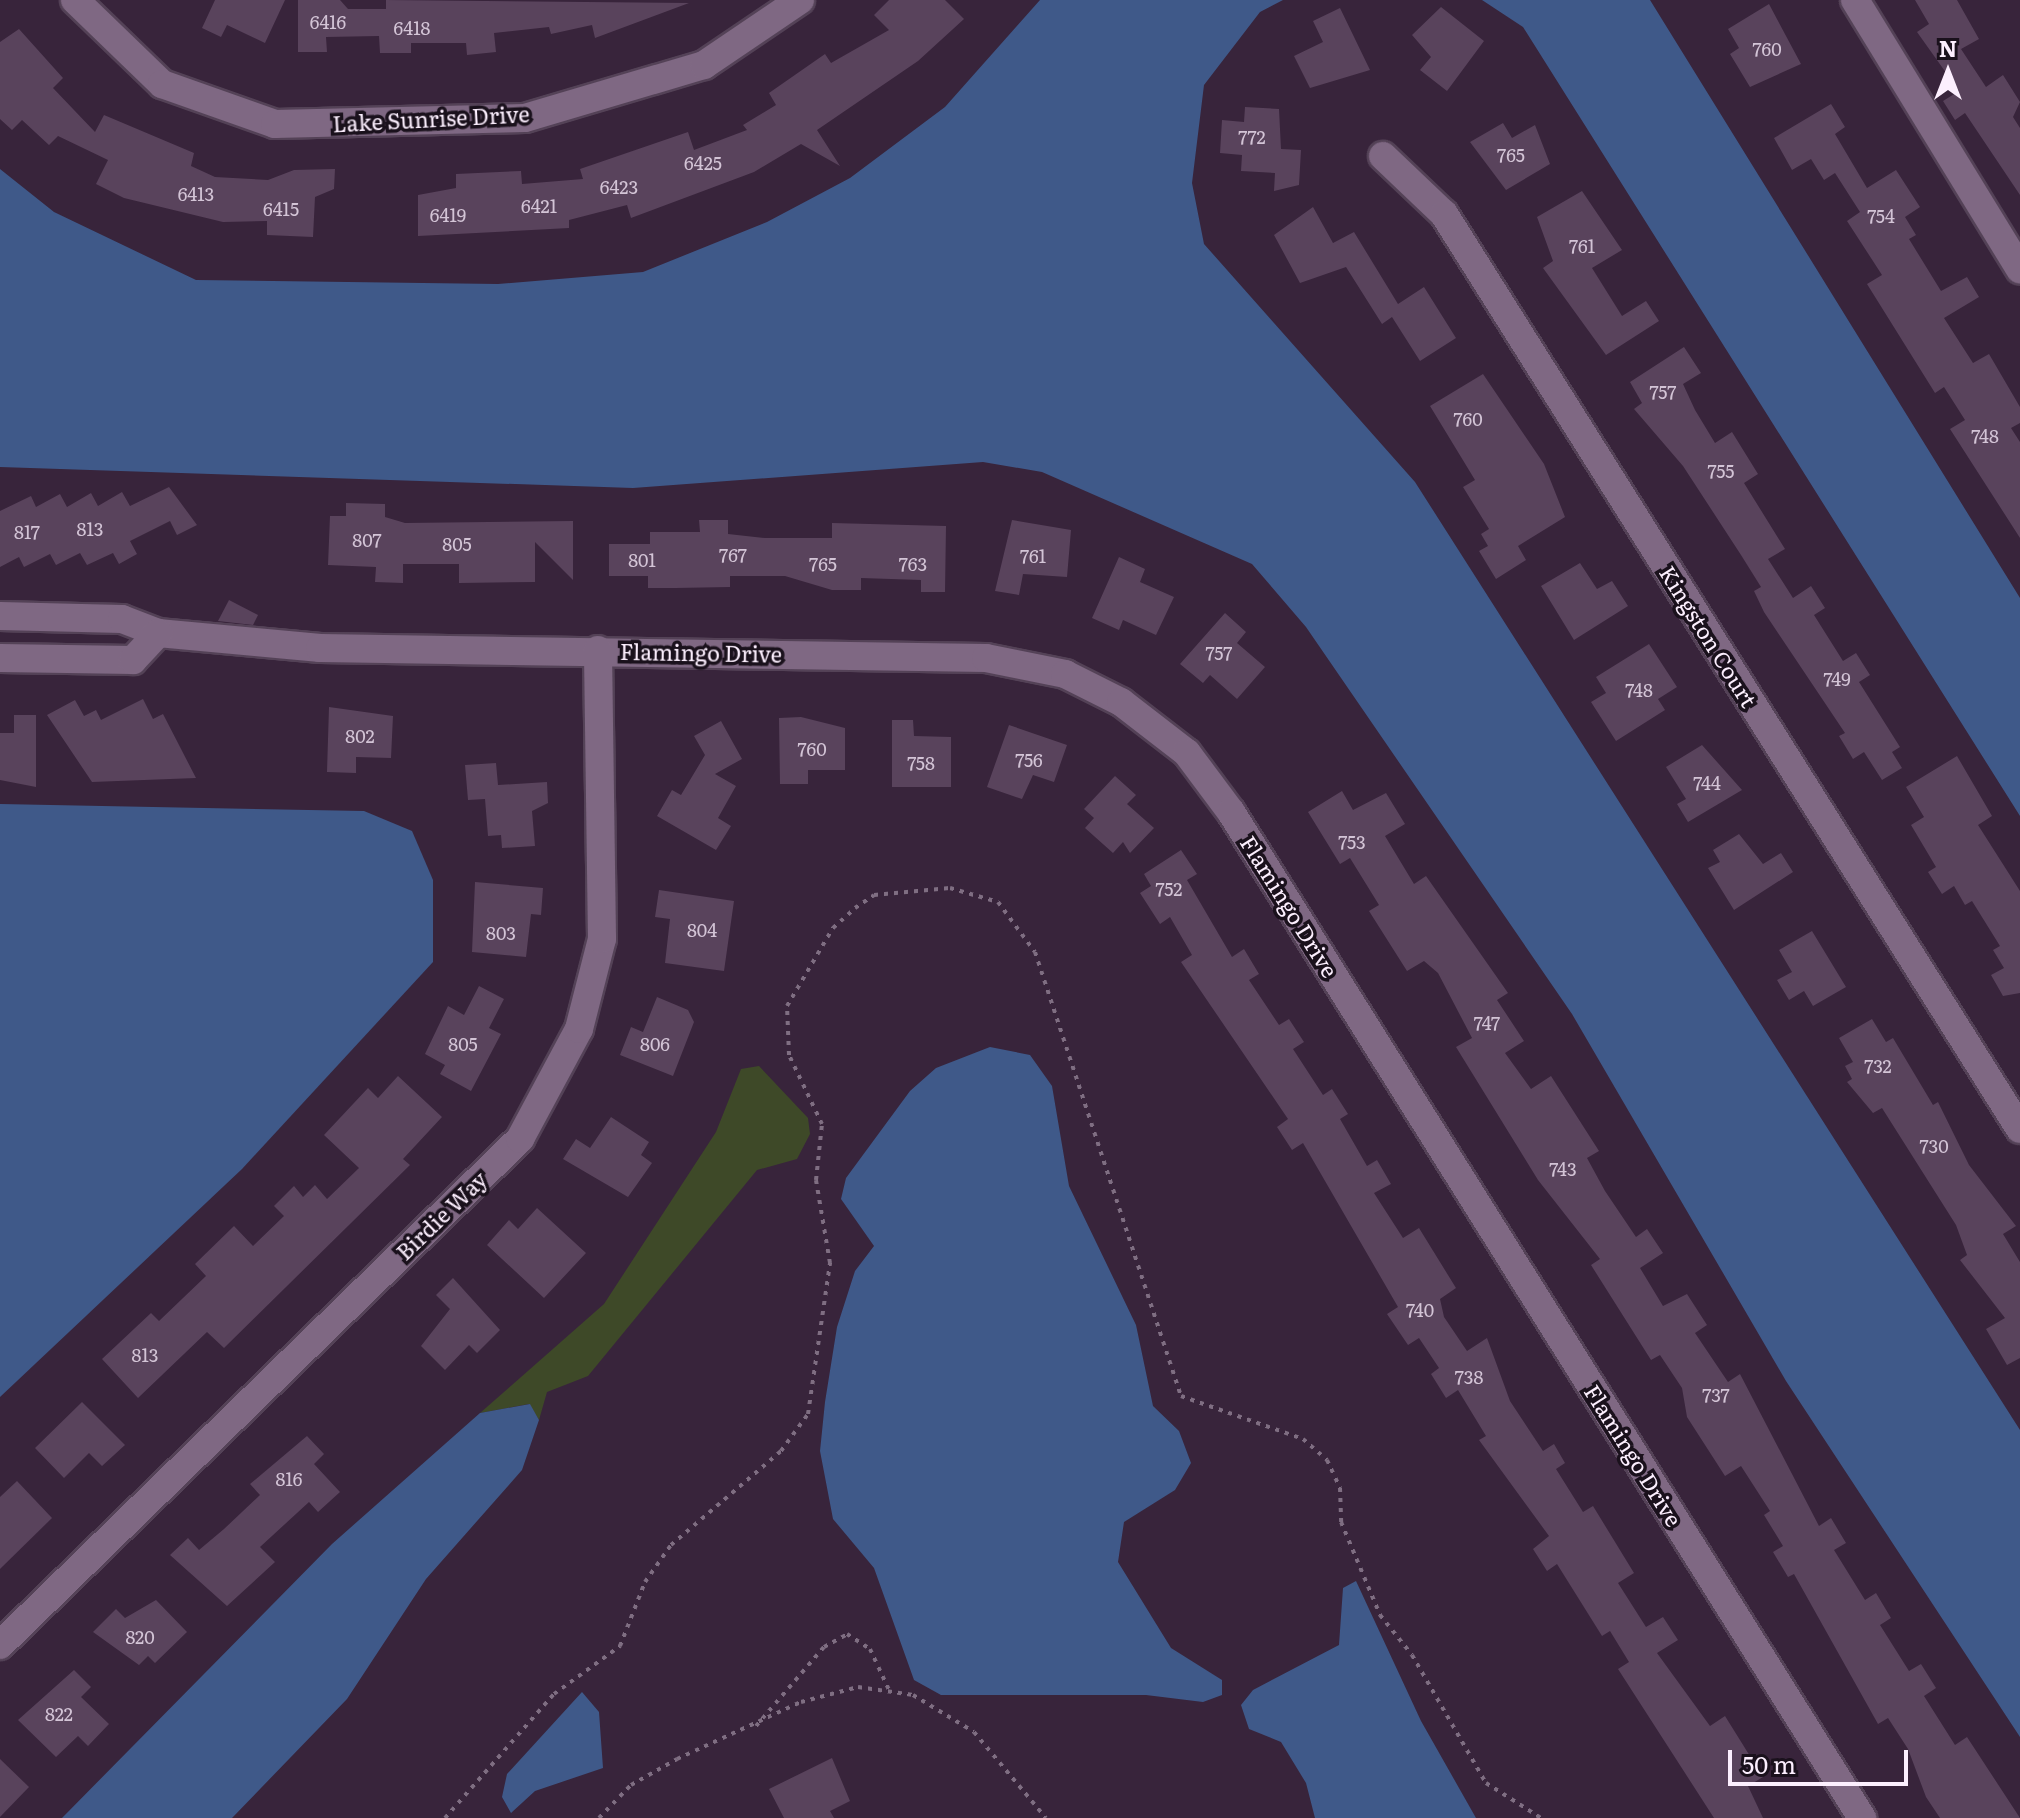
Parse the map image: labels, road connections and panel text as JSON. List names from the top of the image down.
{
  "streets": {
    "street": [
      "Lake Sunrise Drive",
      "Kingston Court",
      "Flamingo Drive",
      "Birdie Way"
    ]
  },
  "crossings": [
    ["Flamingo Drive", "Birdie Way"]
  ],
  "house_numbers": [
    "6416",
    "6418",
    "760",
    "772",
    "765",
    "6425",
    "6423",
    "6413",
    "6421",
    "6415",
    "6419",
    "754",
    "761",
    "757",
    "760",
    "748",
    "755",
    "813",
    "817",
    "807",
    "805",
    "767",
    "761",
    "801",
    "765",
    "763",
    "757",
    "749",
    "748",
    "802",
    "760",
    "756",
    "758",
    "744",
    "753",
    "752",
    "804",
    "803",
    "747",
    "805",
    "806",
    "732",
    "730",
    "743",
    "740",
    "813",
    "738",
    "737",
    "816",
    "820",
    "822"
  ],
  "scale_bar": "50 m",
  "north": "top"
}
